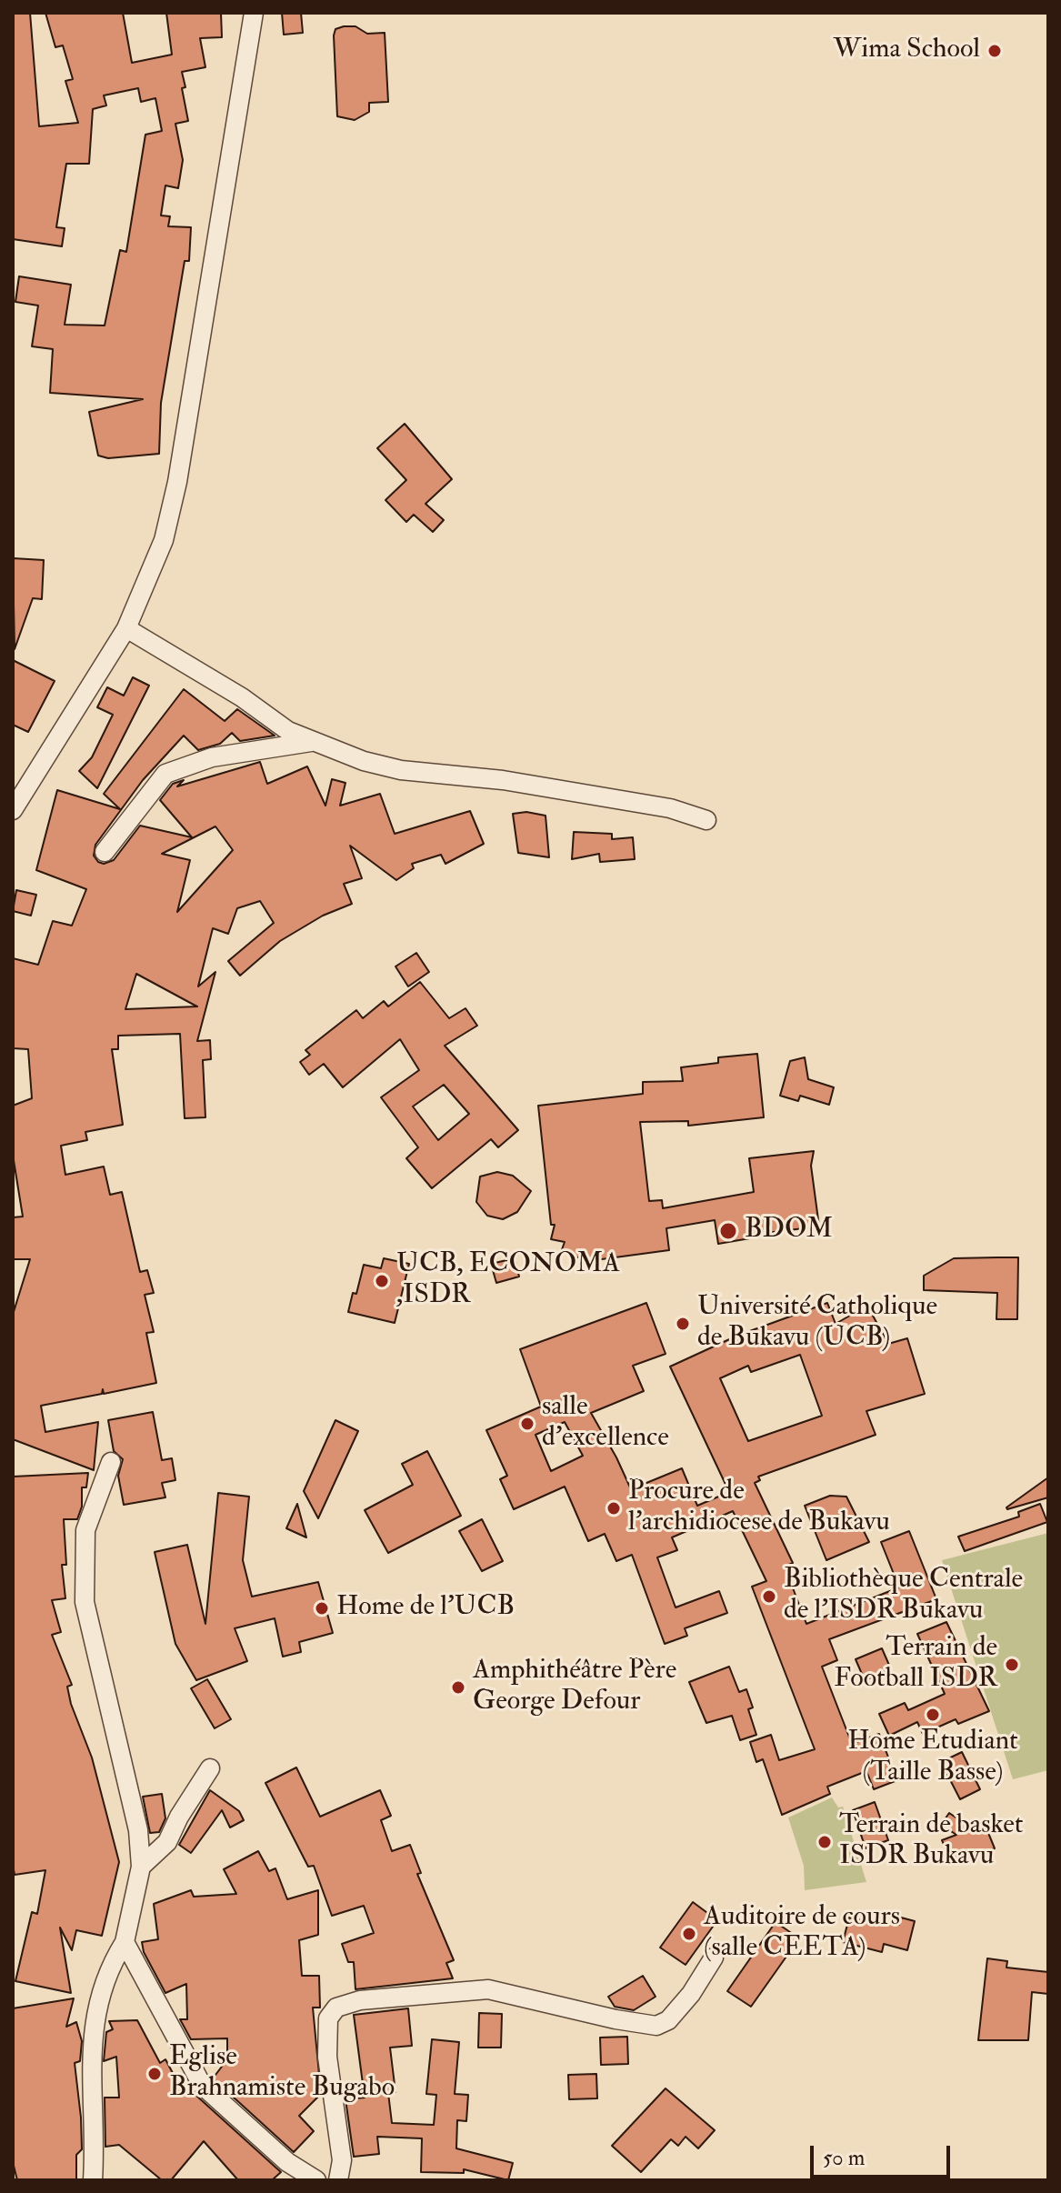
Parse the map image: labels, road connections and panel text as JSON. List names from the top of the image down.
{
  "places": [
    "Wima School",
    "BDOM",
    "UCB, ECONOMA ,ISDR",
    "Université Catholique de Bukavu (UCB)",
    "salle d'excellence",
    "Procure de l'archidiocese de Bukavu",
    "Bibliothèque Centrale de l’ISDR Bukavu",
    "Home de l’UCB",
    "Terrain de Football ISDR",
    "Amphithéâtre Père George Defour",
    "Home Etudiant (Taille Basse)",
    "Terrain de basket ISDR Bukavu",
    "Auditoire de cours (salle CEETA)",
    "Eglise Brahnamiste Bugabo"
  ],
  "scale_bar": "50 m"
}
